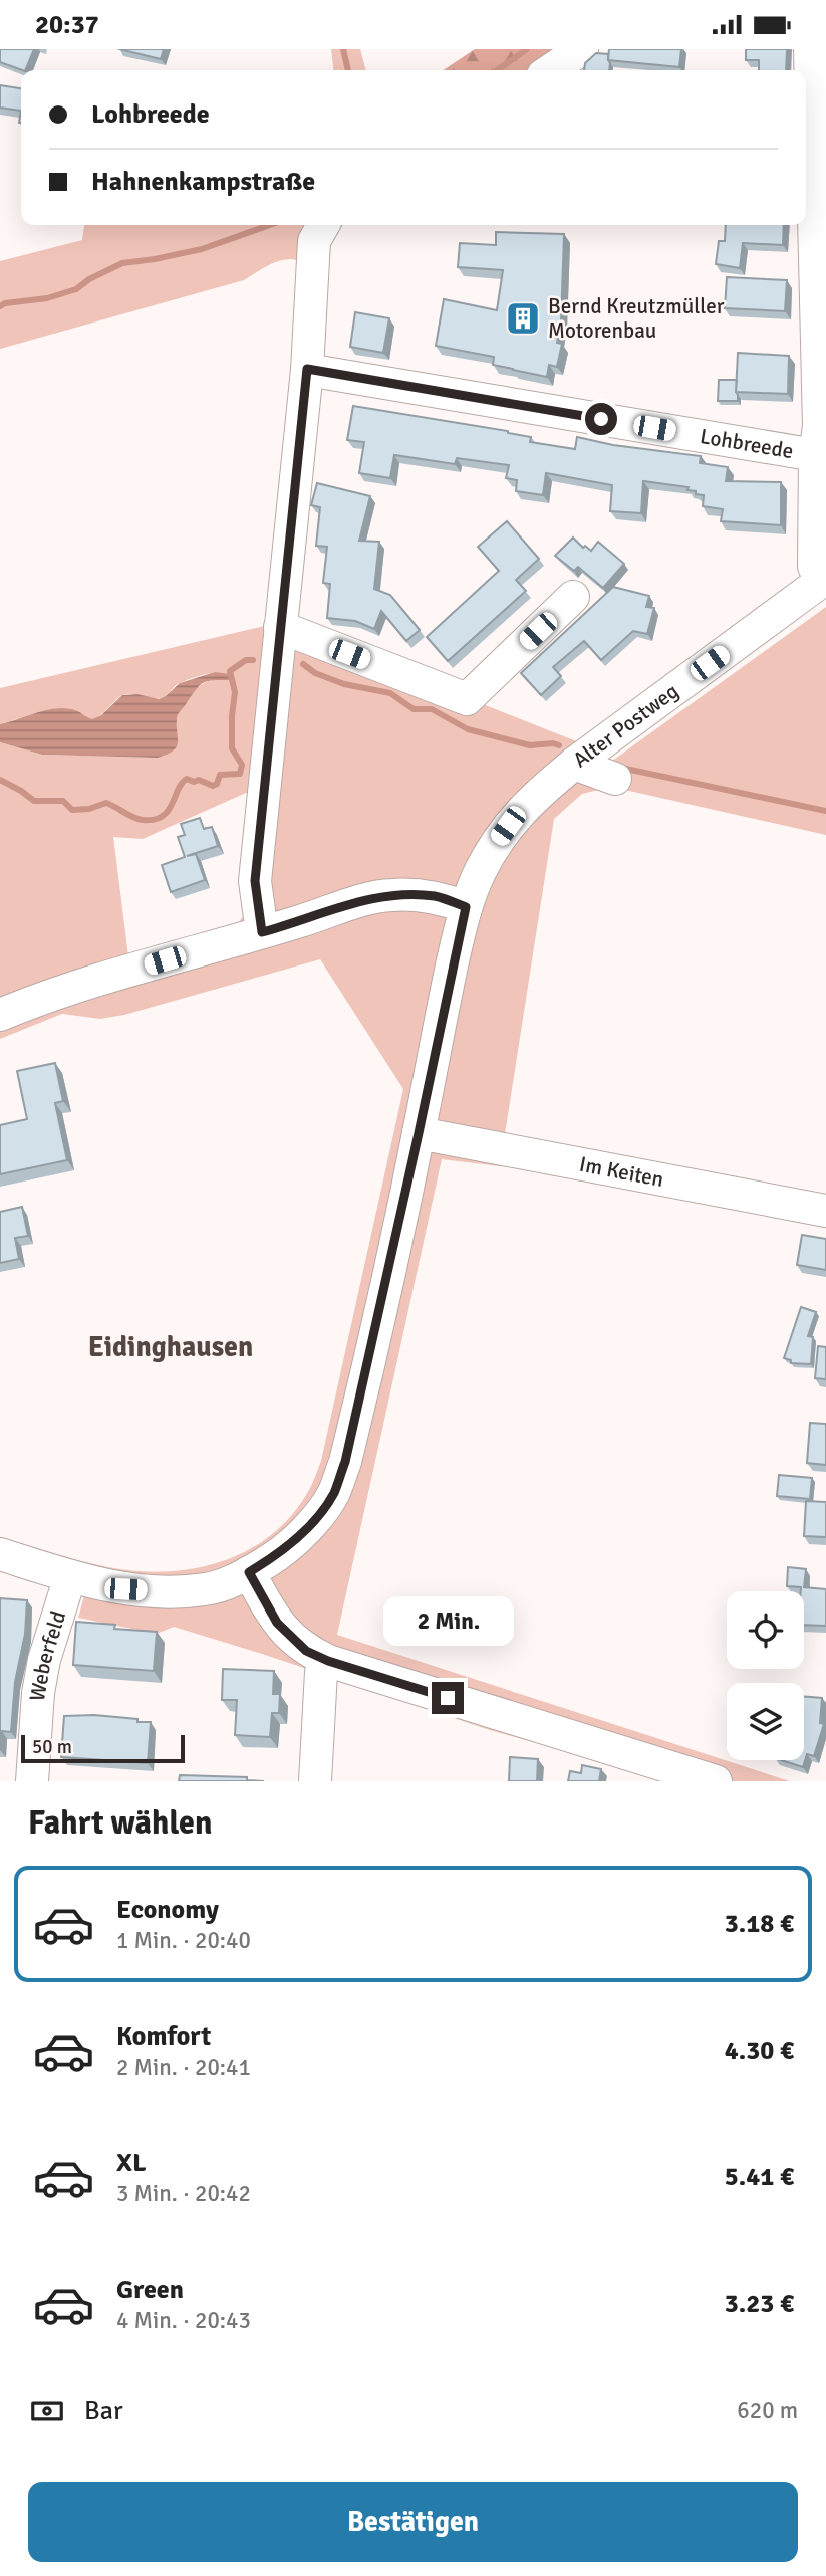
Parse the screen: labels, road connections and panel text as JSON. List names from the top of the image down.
{
  "streets": {
    "street": [
      "Lohbreede",
      "Alter Postweg",
      "Im Keiten",
      "Weberfeld"
    ]
  },
  "crossings": [
    ["Alter Postweg", "Im Keiten"],
    ["Alter Postweg", "Weberfeld"]
  ],
  "districts": ["Eidinghausen"],
  "places": {
    "building": ["Bernd Kreutzmüller Motorenbau"]
  },
  "scale_bar": "50 m",
  "page": {
    "status": "20:37",
    "banner": ["Lohbreede", "Hahnenkampstraße"],
    "bubble": "2 Min.",
    "scale": "50 m",
    "heading": "Fahrt wählen",
    "list": [
      {
        "name": "Economy",
        "note": "1 Min. · 20:40",
        "value": "3.18 €"
      },
      {
        "name": "Komfort",
        "note": "2 Min. · 20:41",
        "value": "4.30 €"
      },
      {
        "name": "XL",
        "note": "3 Min. · 20:42",
        "value": "5.41 €"
      },
      {
        "name": "Green",
        "note": "4 Min. · 20:43",
        "value": "3.23 €"
      }
    ],
    "pay": ["Bar", "620 m"],
    "buttons": "Bestätigen"
  }
}
